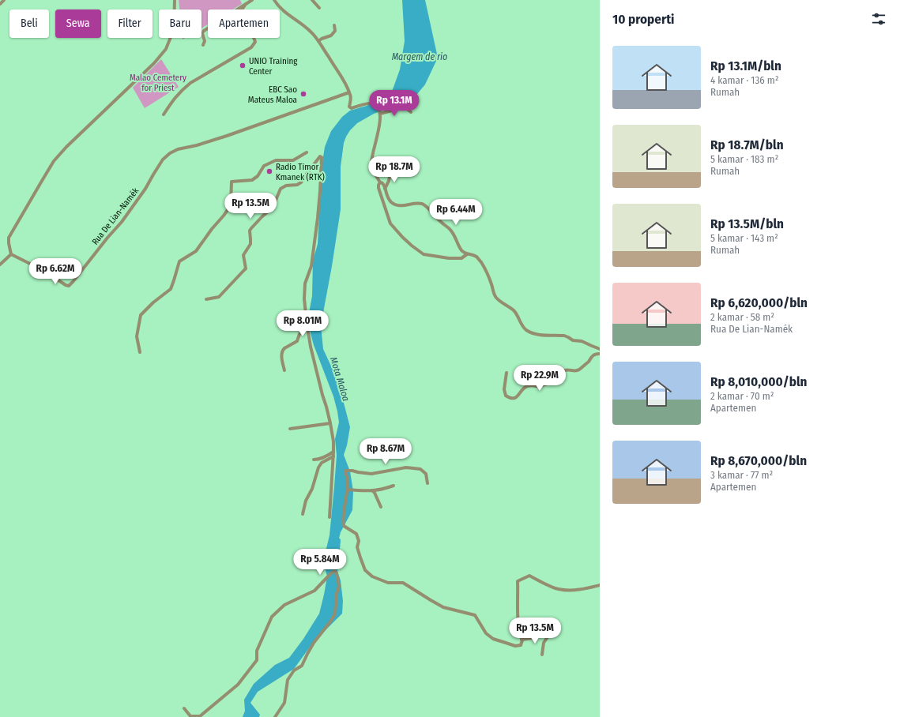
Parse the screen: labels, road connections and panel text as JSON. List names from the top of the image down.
{
  "streets": {
    "street": ["Rua De Lian-Namék"]
  },
  "water": ["Margem de rio", "Mota Maloa"],
  "parks": ["Malao Cemetery for Priest"],
  "places": ["UNIO Training Center", "EBC Sao Mateus Maloa", "Radio Timor Kmanek (RTK)"],
  "page": {
    "heading": "10 properti",
    "chip": [
      "Beli",
      "Sewa",
      "Filter",
      "Baru",
      "Apartemen"
    ],
    "list": [
      {
        "name": "Rp 13.1M/bln",
        "note": "4 kamar · 136 m² · Rumah"
      },
      {
        "name": "Rp 18.7M/bln",
        "note": "5 kamar · 183 m² · Rumah"
      },
      {
        "name": "Rp 13.5M/bln",
        "note": "5 kamar · 143 m² · Rumah"
      },
      {
        "name": "Rp 6,620,000/bln",
        "note": "2 kamar · 58 m² · Rua De Lian-Namék"
      },
      {
        "name": "Rp 8,010,000/bln",
        "note": "2 kamar · 70 m² · Apartemen"
      },
      {
        "name": "Rp 8,670,000/bln",
        "note": "3 kamar · 77 m² · Apartemen"
      }
    ],
    "price": [
      "Rp 13.1M",
      "Rp 18.7M",
      "Rp 13.5M",
      "Rp 6.44M",
      "Rp 6.62M",
      "Rp 8.01M",
      "Rp 22.9M",
      "Rp 8.67M",
      "Rp 5.84M",
      "Rp 13.5M"
    ]
  }
}
